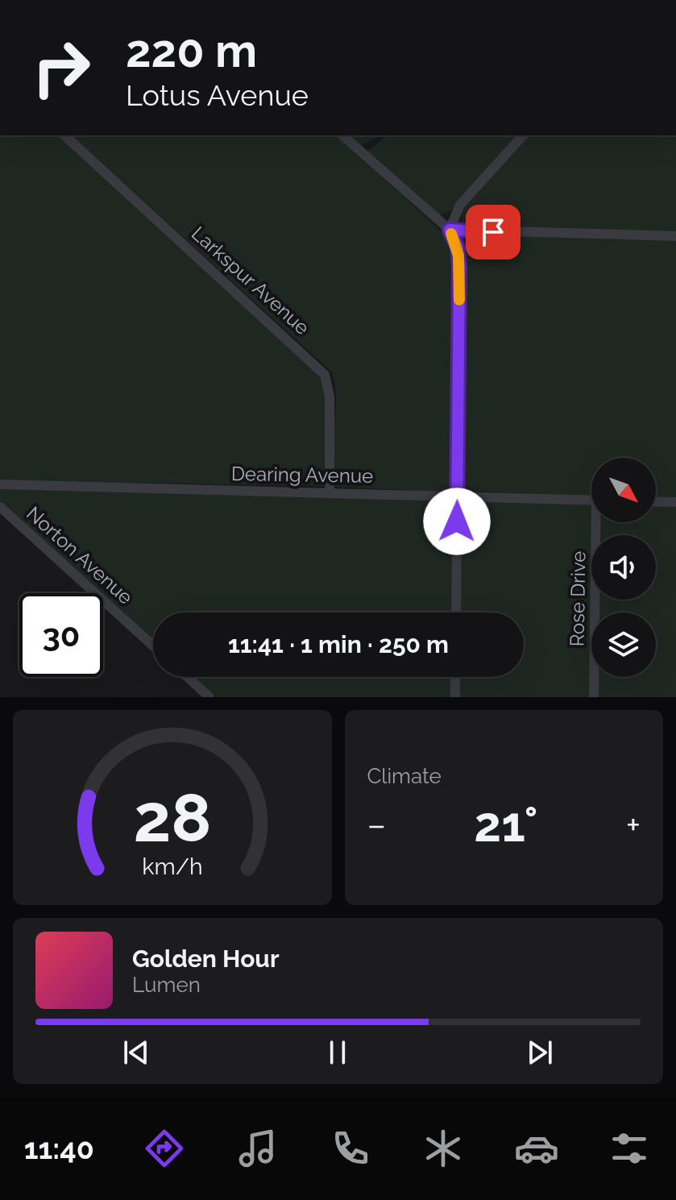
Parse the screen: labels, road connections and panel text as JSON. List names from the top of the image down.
{
  "streets": {
    "street": [
      "Larkspur Avenue",
      "Dearing Avenue",
      "Norton Avenue",
      "Rose Drive"
    ]
  },
  "crossings": [
    ["Larkspur Avenue", "Dearing Avenue"]
  ],
  "north": "bottom right",
  "page": {
    "turn": ["220 m", "Lotus Avenue"],
    "limit": "30",
    "trip": "11:41 · 1 min · 250 m",
    "tile": "Climate",
    "heat": ["−", "21°", "+"],
    "song": ["Golden Hour", "Lumen"],
    "tabs": "11:40",
    "gauge": ["28", "km/h"]
  }
}
